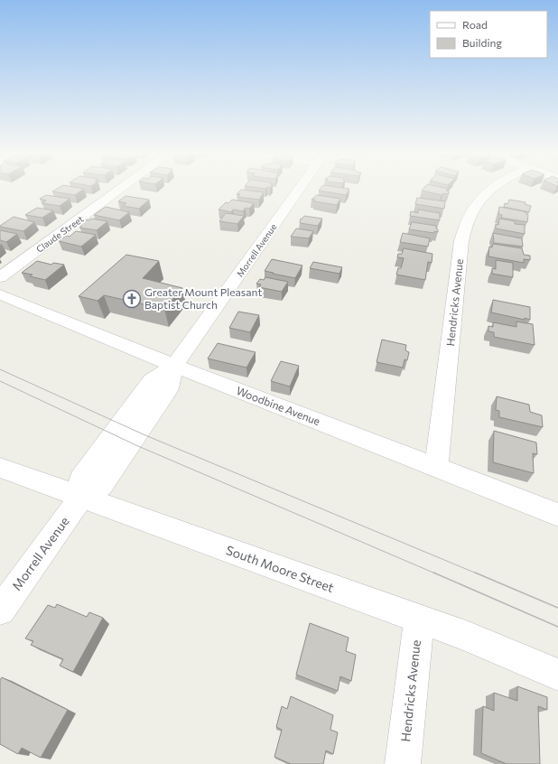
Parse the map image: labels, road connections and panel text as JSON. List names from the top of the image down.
{
  "streets": {
    "street": [
      "Claude Street",
      "Morrell Avenue",
      "Hendricks Avenue",
      "Woodbine Avenue",
      "South Moore Street"
    ]
  },
  "crossings": [
    ["Morrell Avenue", "Woodbine Avenue"],
    ["Morrell Avenue", "South Moore Street"],
    ["Hendricks Avenue", "Woodbine Avenue"],
    ["Hendricks Avenue", "South Moore Street"]
  ],
  "places": {
    "church": ["Greater Mount Pleasant Baptist Church"]
  },
  "legend": ["Road", "Building"]
}
